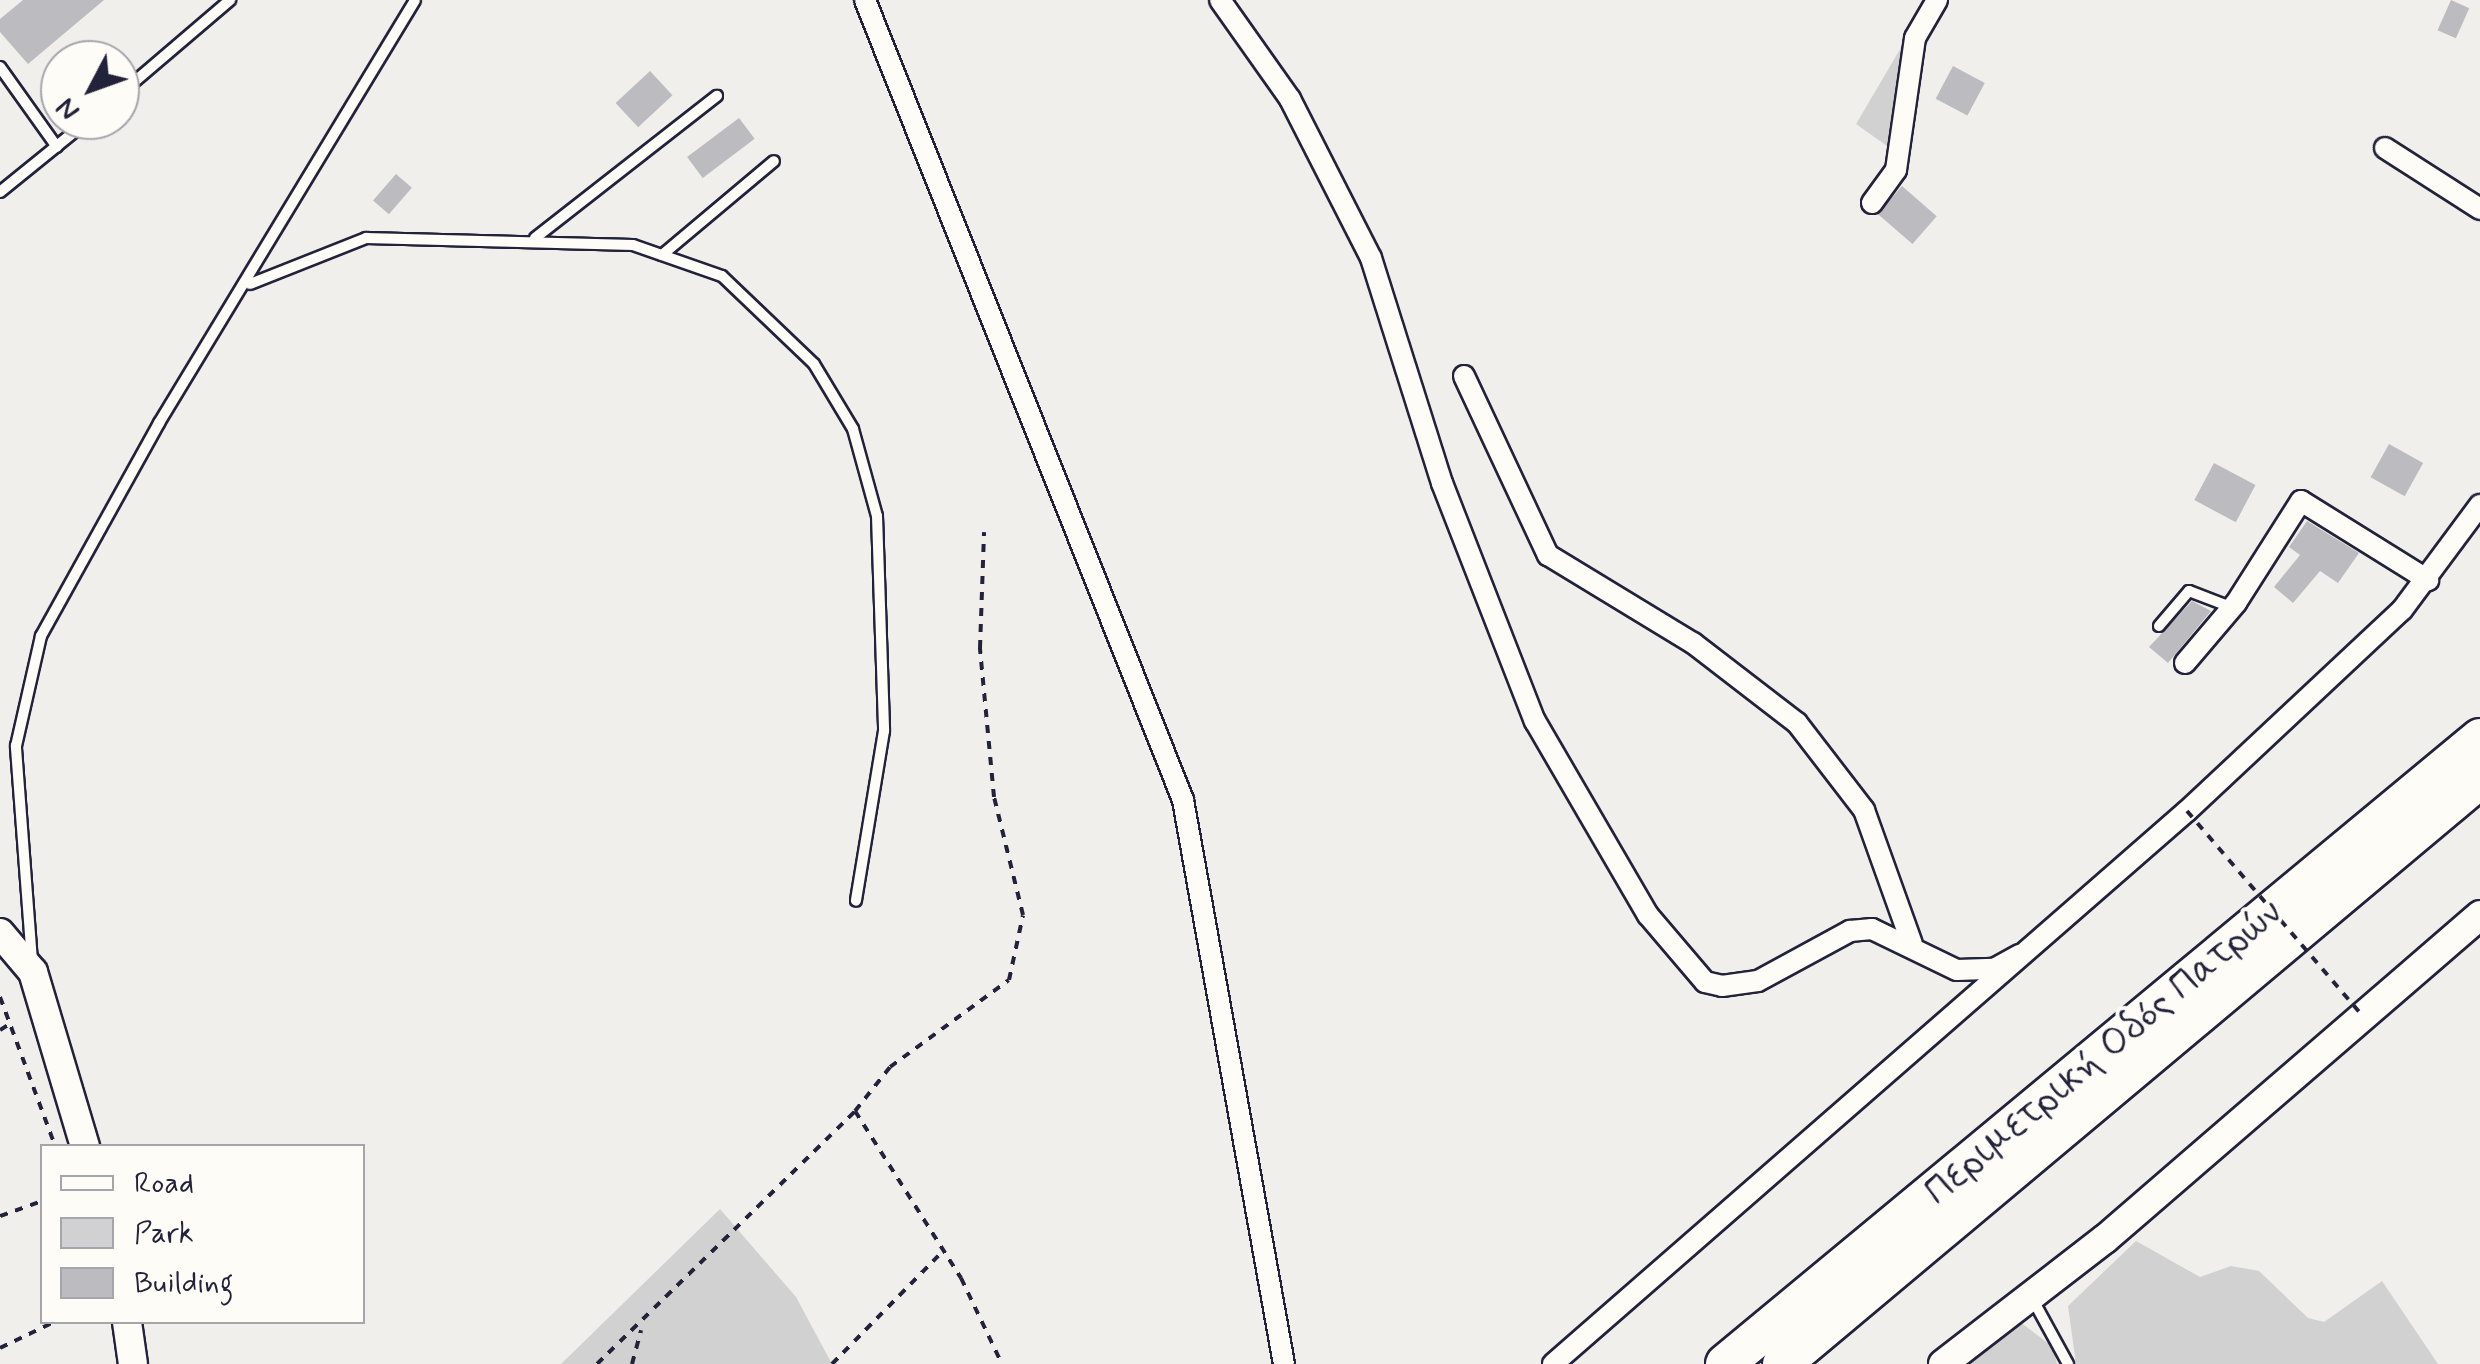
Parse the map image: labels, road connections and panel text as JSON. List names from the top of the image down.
{
  "streets": {
    "highway": ["Περιμετρική Οδός Πατρών"]
  },
  "legend": ["Road", "Park", "Building"],
  "north": "bottom left"
}
